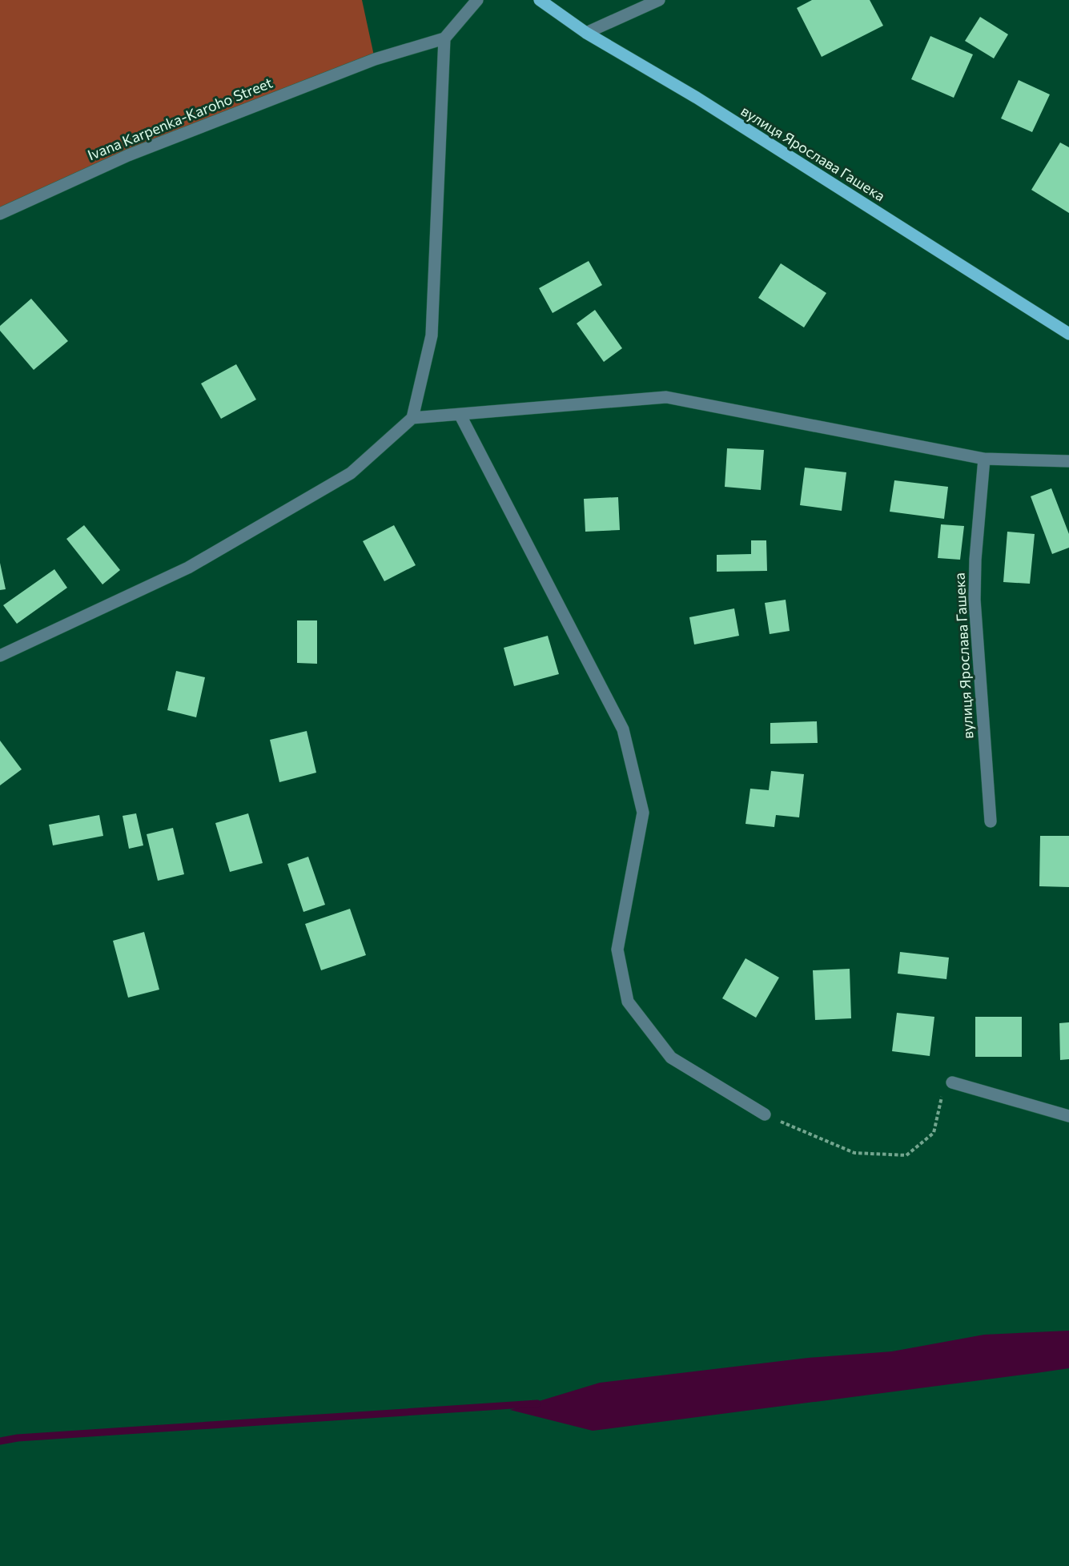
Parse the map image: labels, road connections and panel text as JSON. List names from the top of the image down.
{
  "streets": {
    "main road": ["вулиця Ярослава Гашека"],
    "street": ["Ivana Karpenka-Karoho Street"]
  }
}
